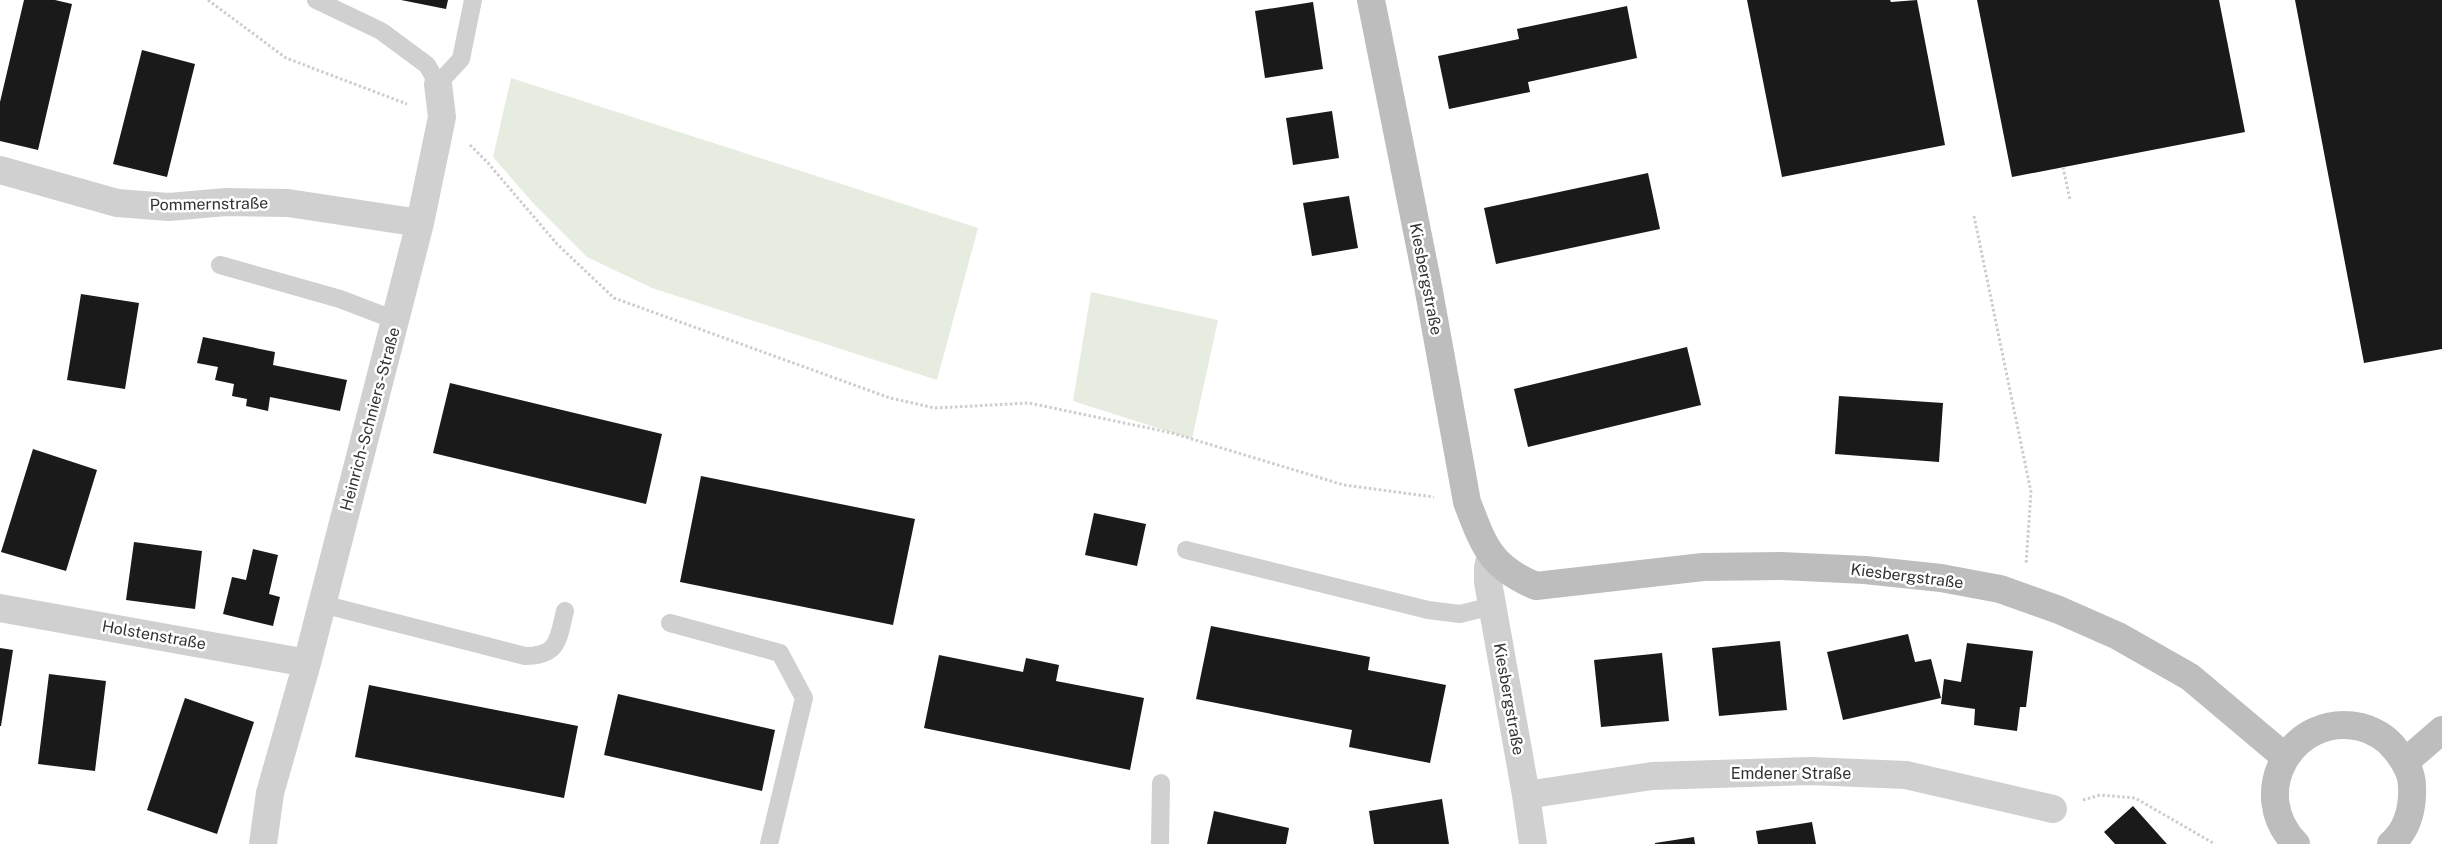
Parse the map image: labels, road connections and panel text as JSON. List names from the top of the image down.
{
  "streets": {
    "street": [
      "Pommernstraße",
      "Kiesbergstraße",
      "Heinrich-Schniers-Straße",
      "Holstenstraße",
      "Emdener Straße"
    ]
  },
  "crossings": [
    ["Pommernstraße", "Heinrich-Schniers-Straße"],
    ["Kiesbergstraße", "Emdener Straße"],
    ["Heinrich-Schniers-Straße", "Holstenstraße"]
  ]
}
